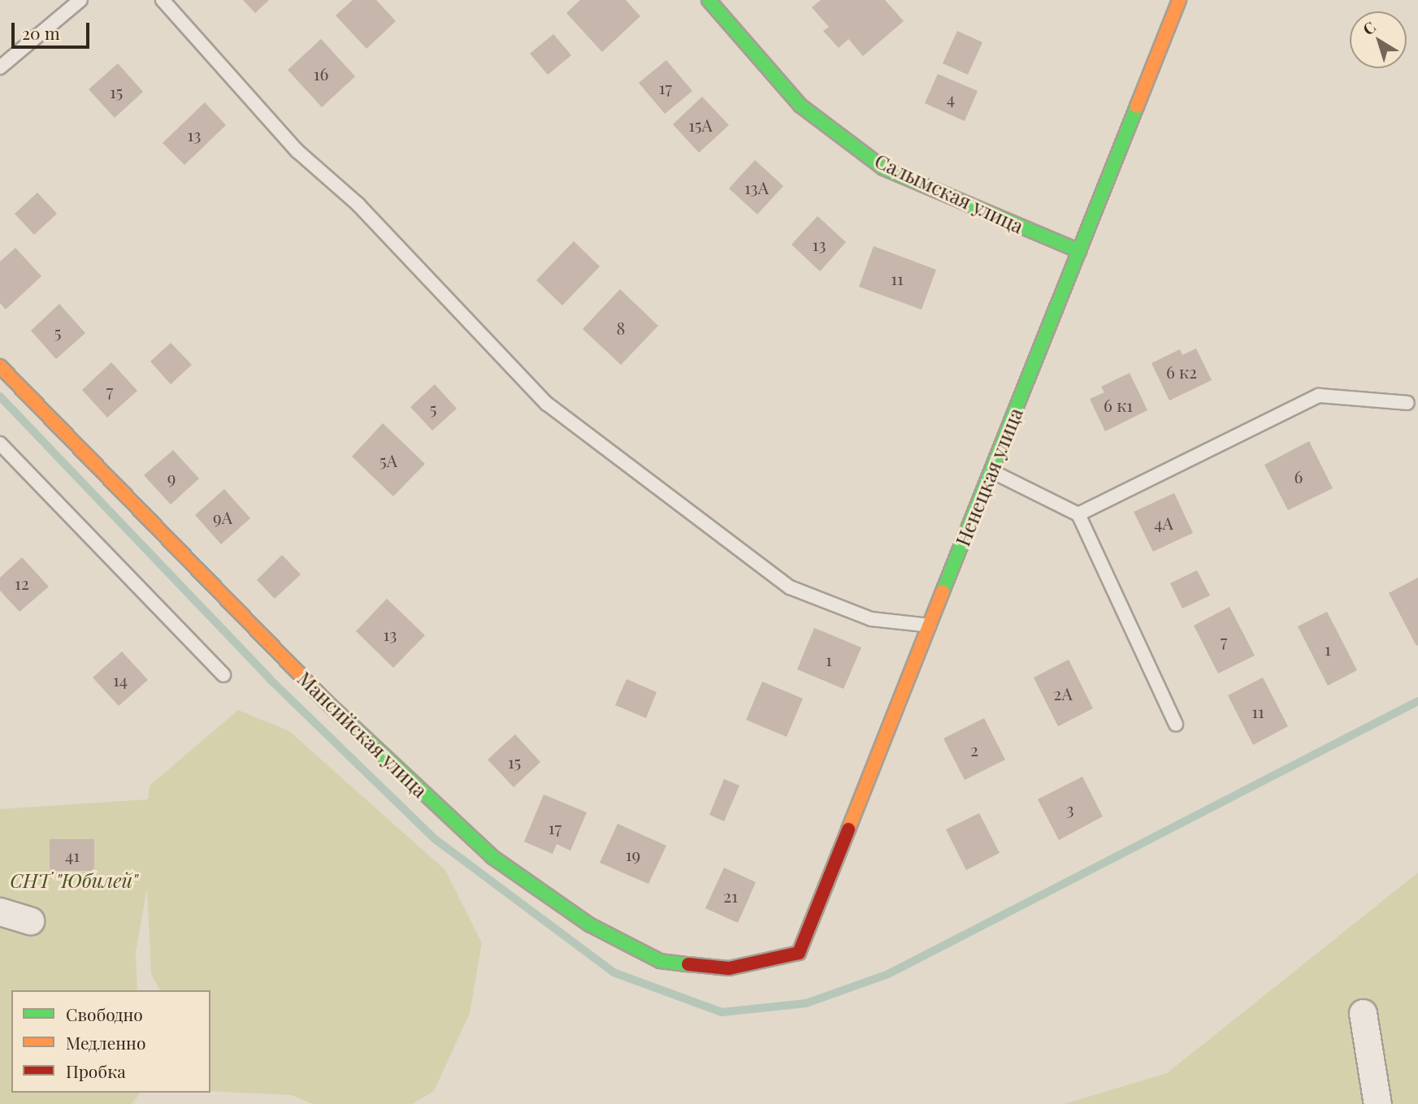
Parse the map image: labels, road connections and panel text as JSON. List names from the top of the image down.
{
  "streets": {
    "street": ["Салымская улица", "Ненецкая улица", "Мансийская улица"]
  },
  "crossings": [
    ["Салымская улица", "Ненецкая улица"],
    ["Ненецкая улица", "Мансийская улица"]
  ],
  "parks": ["СНТ \"Юбилей\""],
  "house_numbers": [
    "16",
    "17",
    "15",
    "4",
    "15А",
    "13",
    "13А",
    "13",
    "11",
    "8",
    "5",
    "6 к2",
    "7",
    "6 к1",
    "5",
    "5А",
    "6",
    "9",
    "9А",
    "4А",
    "12",
    "13",
    "7",
    "1",
    "1",
    "14",
    "2А",
    "11",
    "2",
    "15",
    "3",
    "17",
    "19",
    "41",
    "21"
  ],
  "legend": ["Свободно", "Медленно", "Пробка"],
  "scale_bar": "20 m",
  "north": "top left"
}
